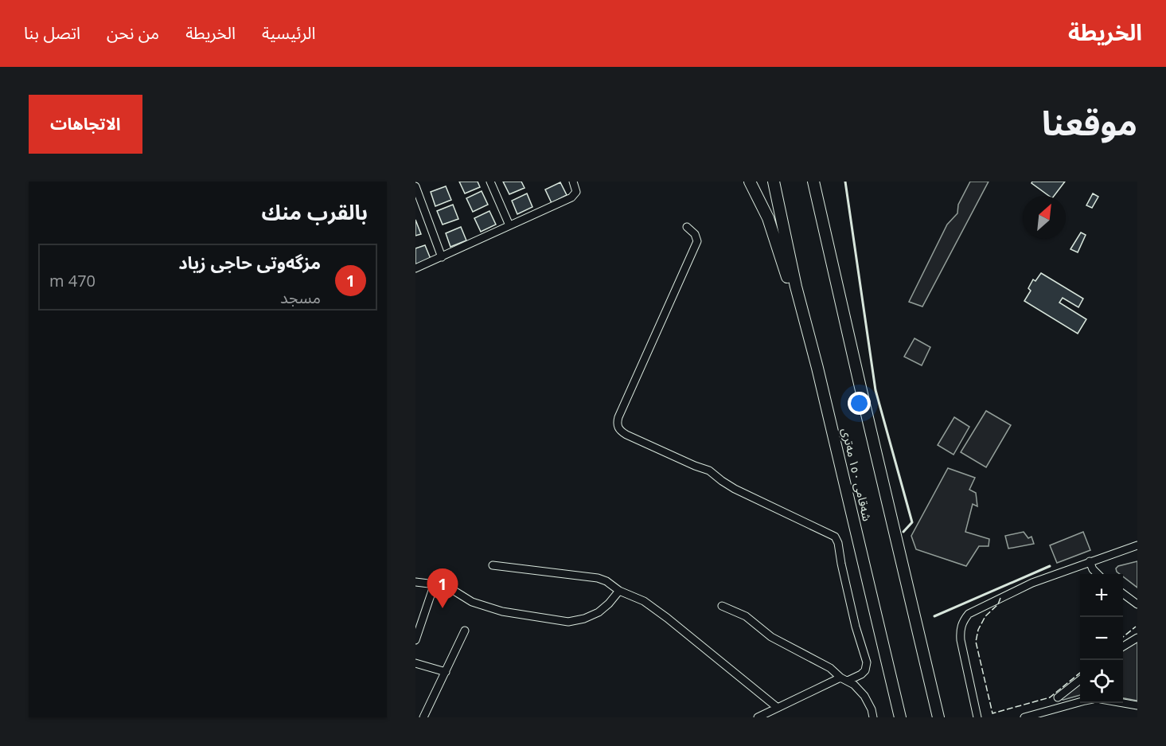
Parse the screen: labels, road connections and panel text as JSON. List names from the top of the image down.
{
  "streets": {
    "highway": ["شەقامی ١٥٠ مەتری"]
  },
  "north": "top right",
  "page": {
    "header": "الخريطة",
    "nav": [
      "الرئيسية",
      "الخريطة",
      "من نحن",
      "اتصل بنا"
    ],
    "title": "موقعنا",
    "buttons": "الاتجاهات",
    "heading": "بالقرب منك",
    "list": [
      {
        "mark": "1",
        "name": "مزگەوتی حاجی زیاد",
        "note": "مسجد",
        "value": "470 m"
      }
    ],
    "pins": "1",
    "map_buttons": ["+", "−"]
  }
}
